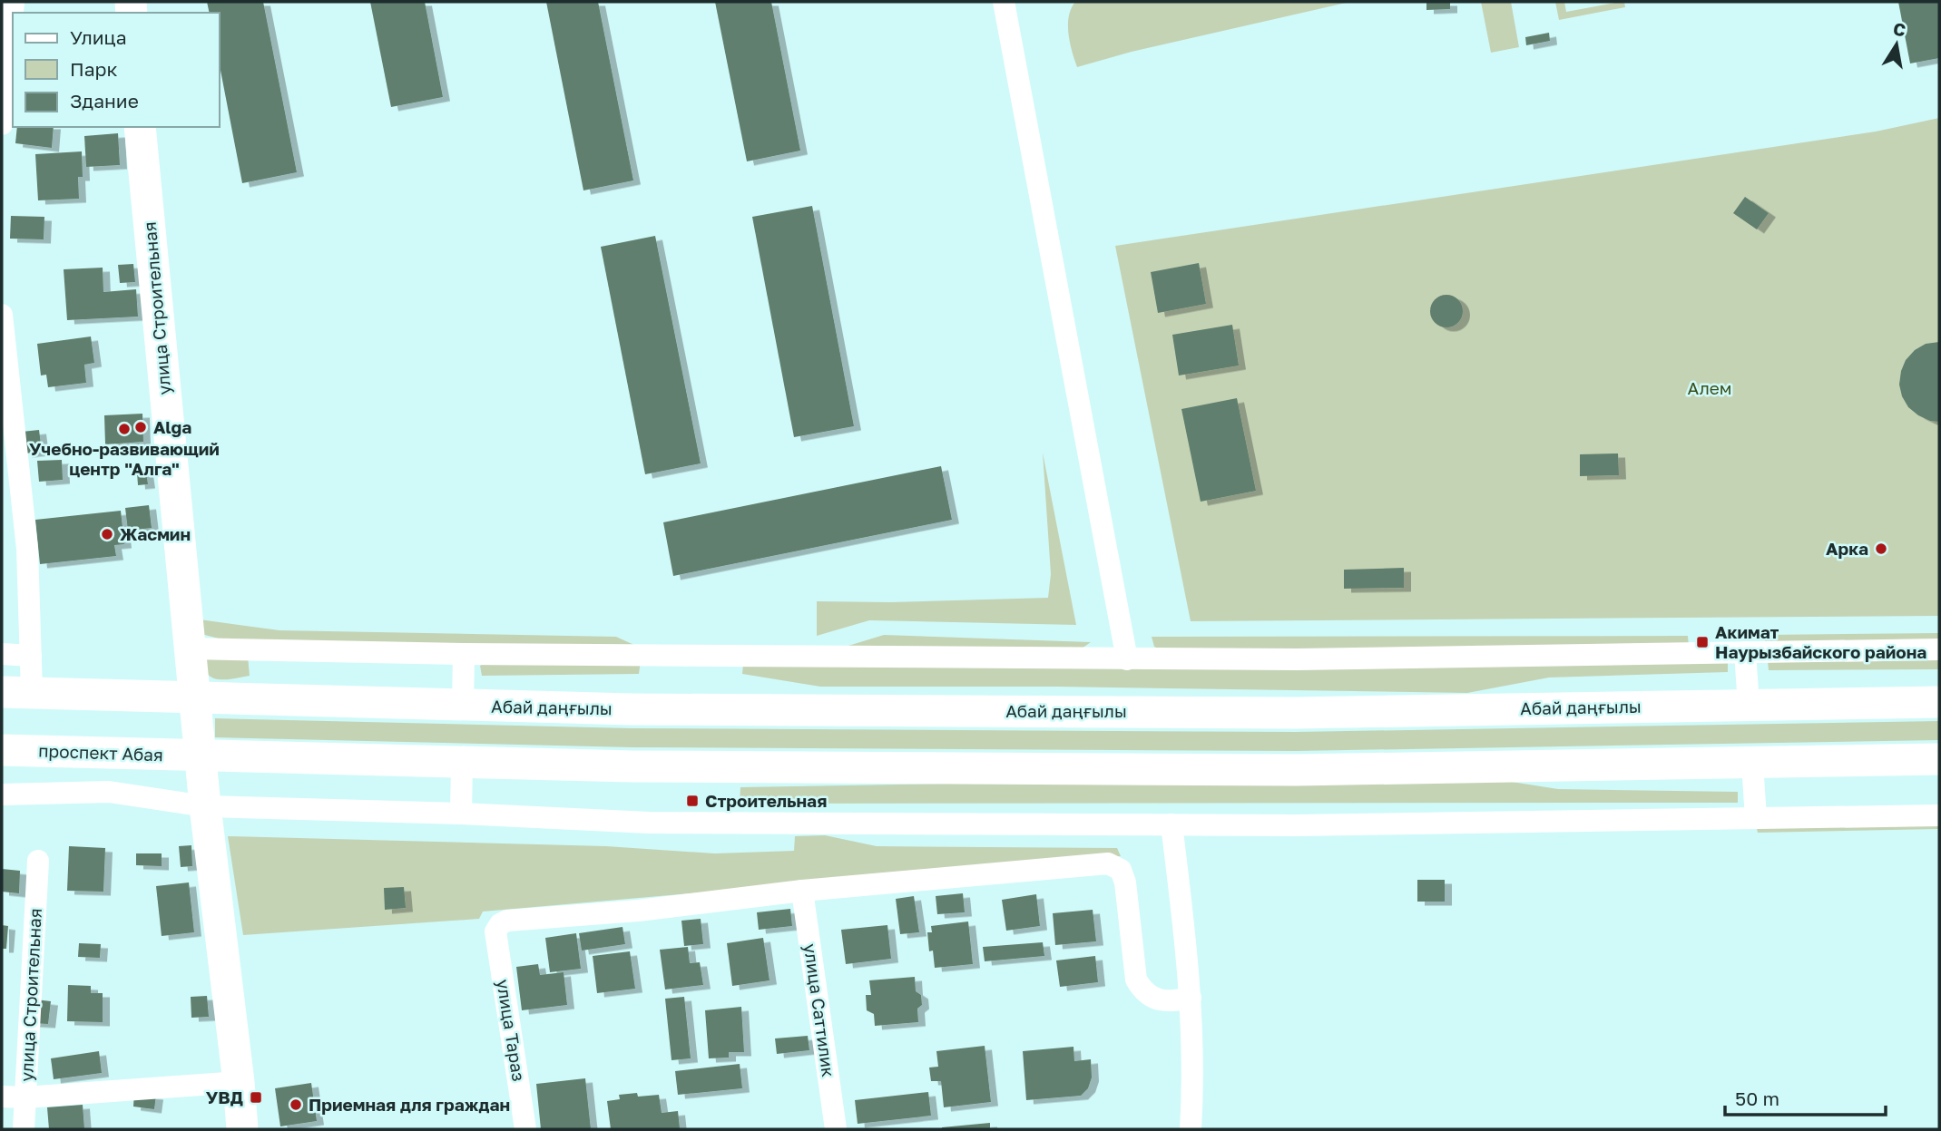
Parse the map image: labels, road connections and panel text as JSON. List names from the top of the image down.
{
  "streets": {
    "main road": ["улица Строительная", "Абай даңғылы", "проспект Абая"],
    "street": ["улица Саттилик", "улица Тараз"]
  },
  "crossings": [
    ["улица Строительная", "Абай даңғылы"],
    ["улица Строительная", "проспект Абая"],
    ["улица Саттилик", "улица Тараз"]
  ],
  "parks": ["Алем"],
  "places": {
    "other": [
      "Alga",
      "Учебно-развивающий центр \"Алга\"",
      "Жасмин",
      "Арка",
      "Приемная для граждан"
    ],
    "transit": ["Акимат Наурызбайского района", "Строительная", "УВД"]
  },
  "legend": ["Улица", "Парк", "Здание"],
  "scale_bar": "50 m",
  "north": "top"
}
